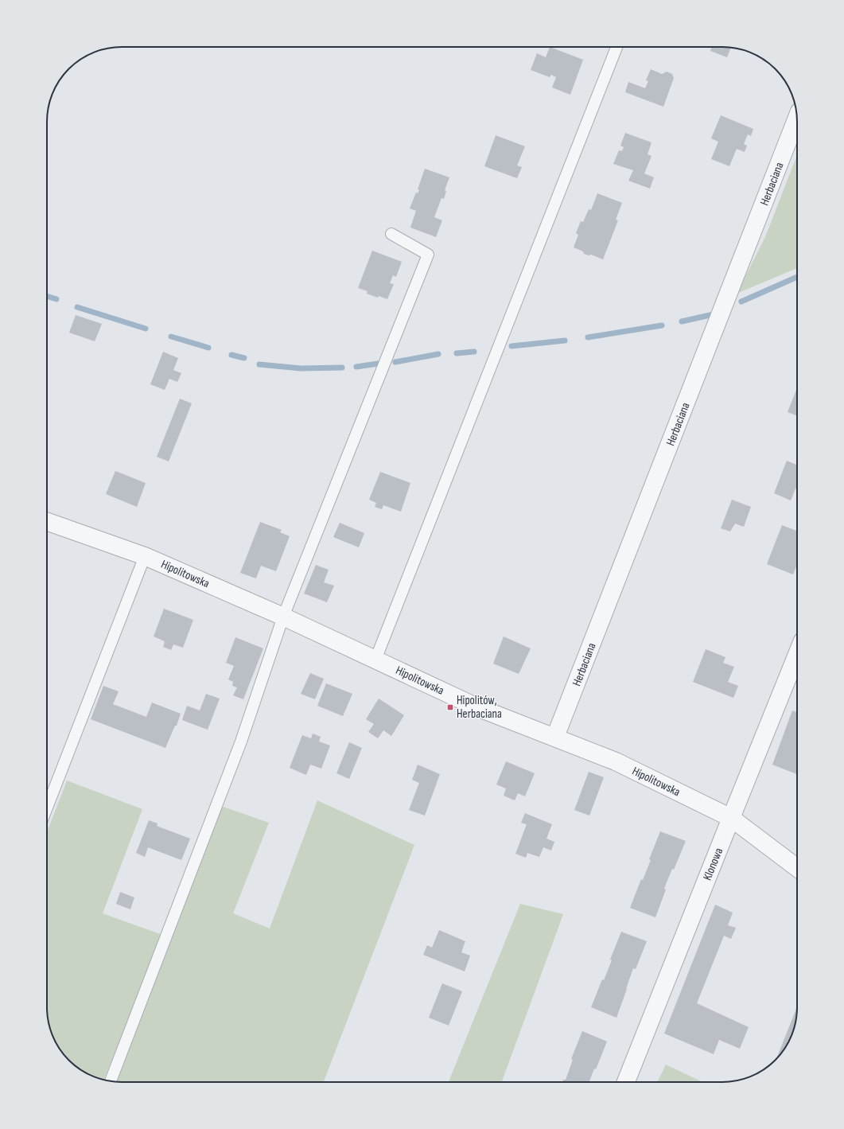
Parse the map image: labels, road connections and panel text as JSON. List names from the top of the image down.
{
  "streets": {
    "street": ["Herbaciana", "Hipolitowska", "Klonowa"]
  },
  "crossings": [
    ["Herbaciana", "Hipolitowska"],
    ["Hipolitowska", "Klonowa"]
  ],
  "places": {
    "transit": ["Hipolitów, Herbaciana"]
  }
}
